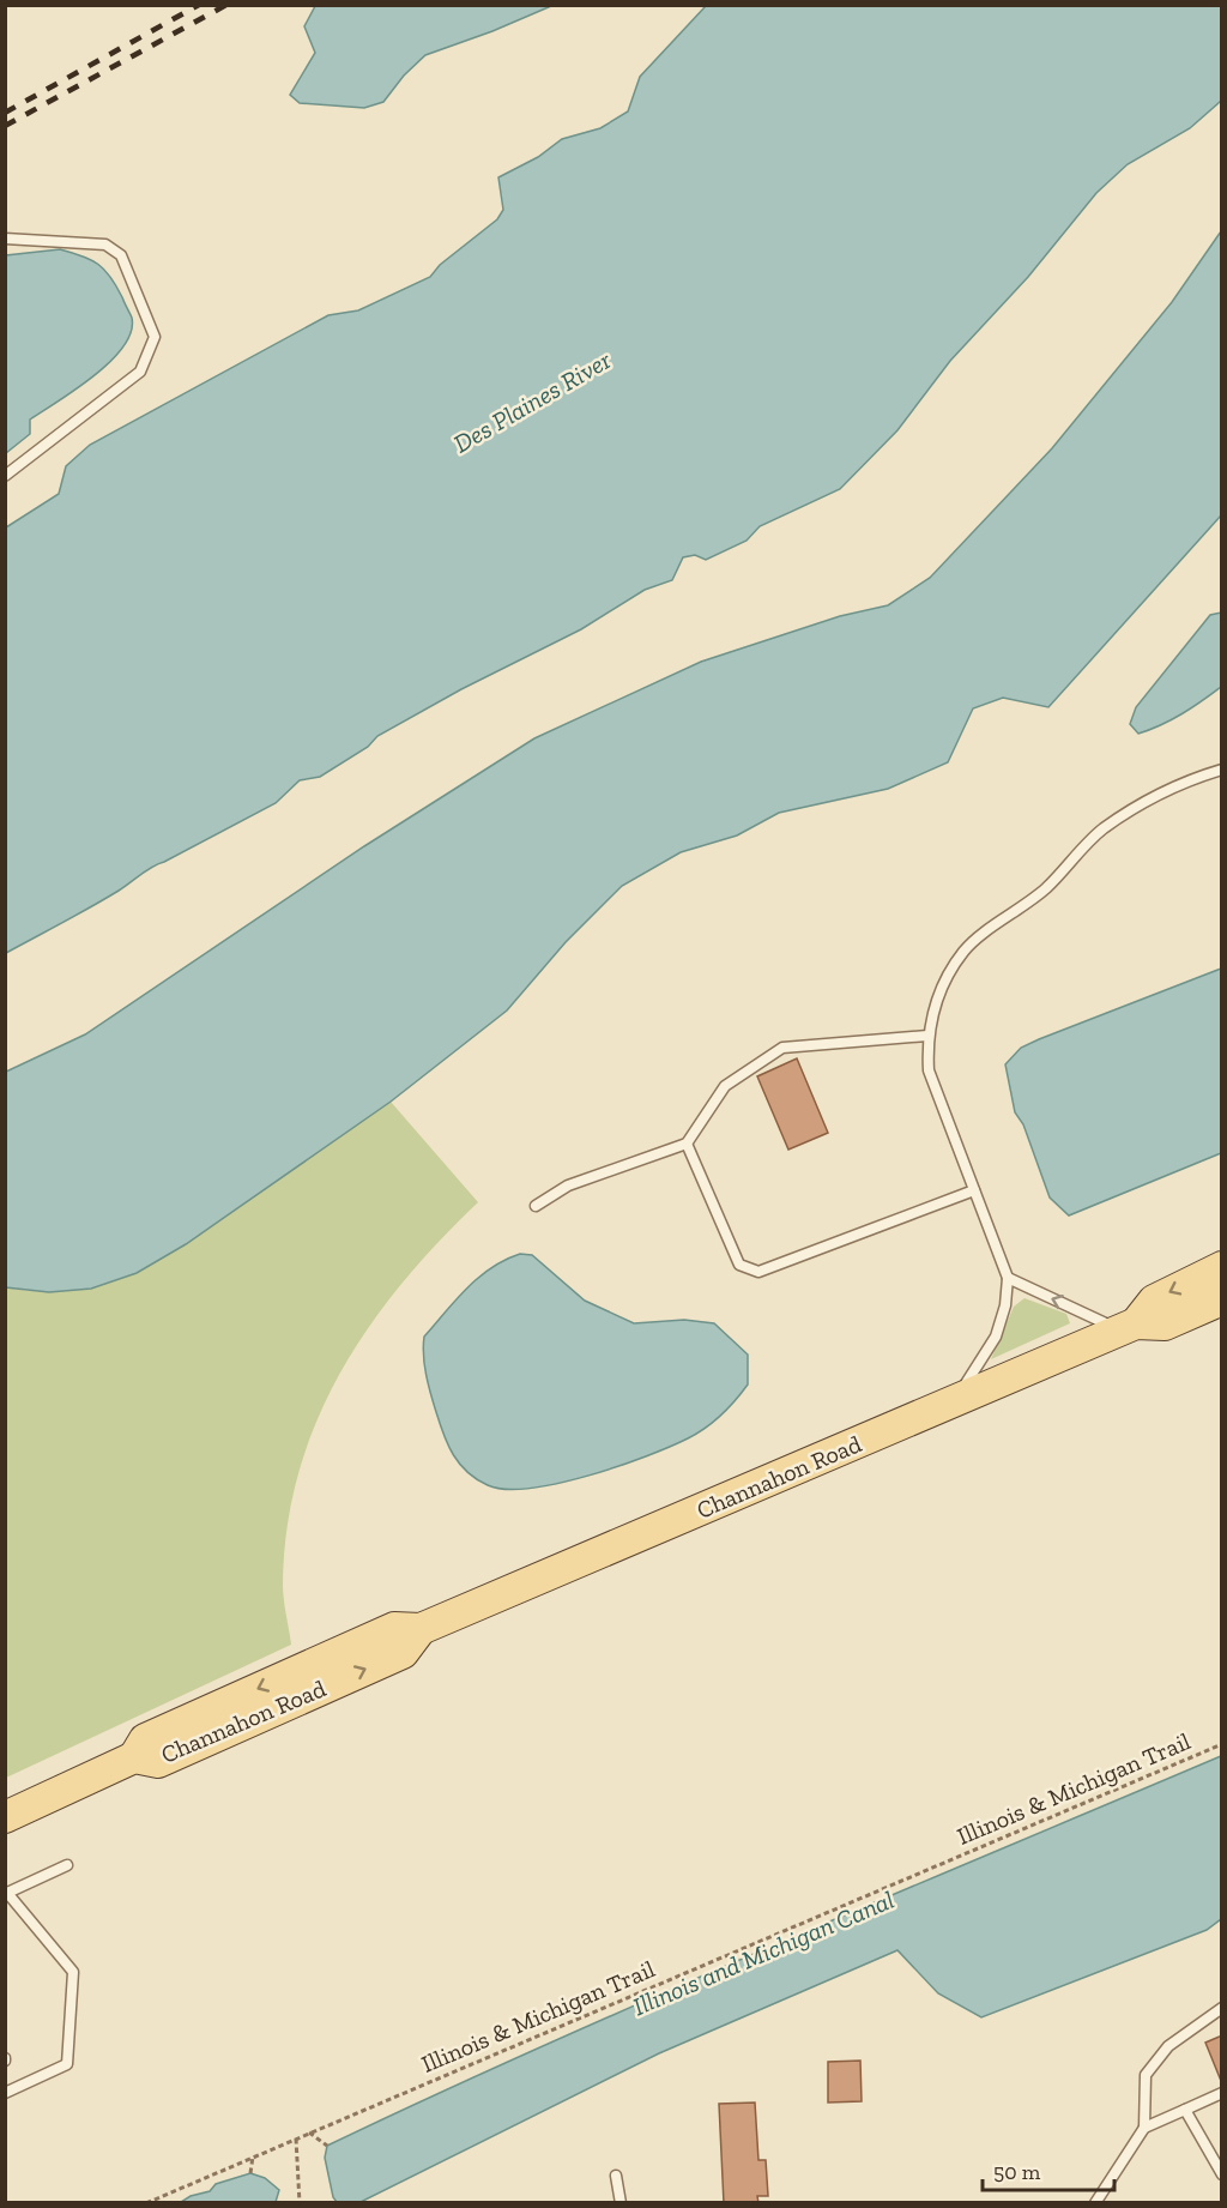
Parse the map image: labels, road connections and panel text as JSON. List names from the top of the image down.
{
  "streets": {
    "main road": ["Channahon Road"],
    "path": ["Illinois & Michigan Trail"]
  },
  "water": ["Des Plaines River", "Illinois and Michigan Canal"],
  "scale_bar": "50 m"
}
